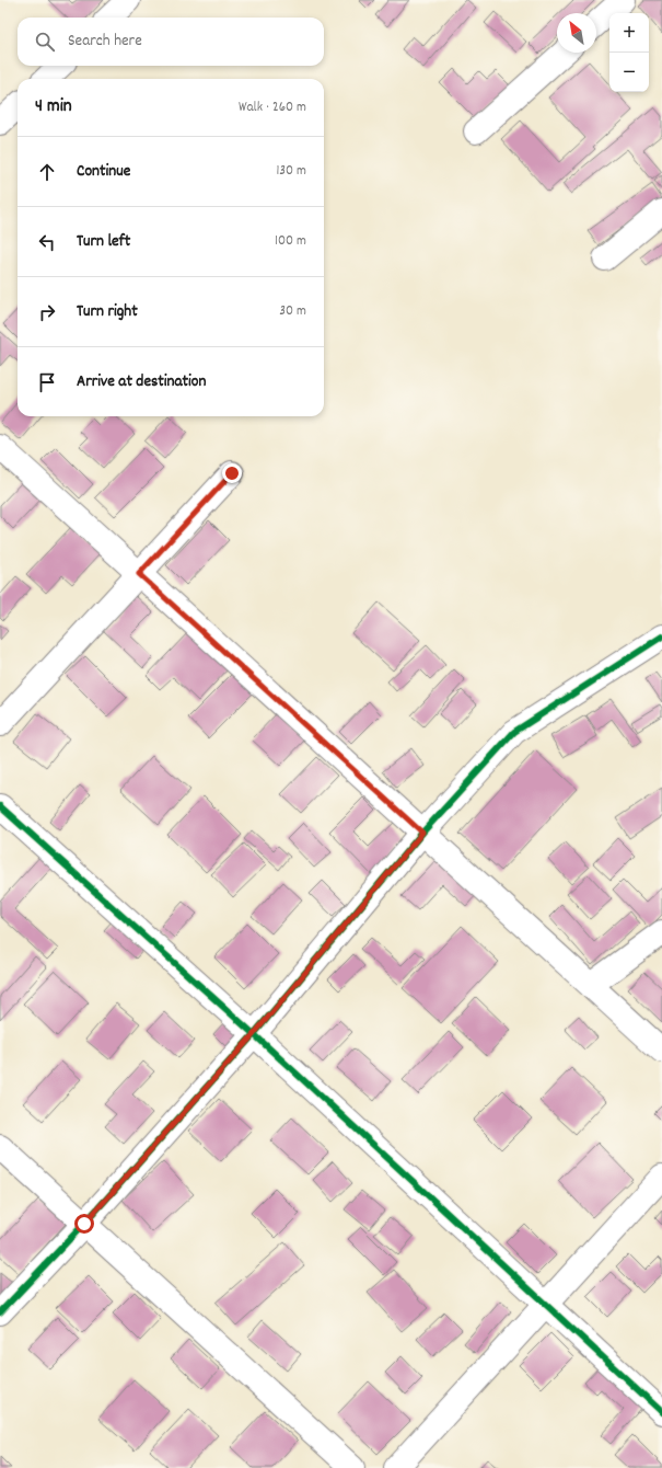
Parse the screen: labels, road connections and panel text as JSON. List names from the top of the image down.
{
  "north": "top left",
  "page": {
    "map_buttons": ["+", "−"],
    "search": "Search here",
    "heading": ["4 min", "Walk · 260 m"],
    "list": [
      ["Continue", "130 m"],
      ["Turn left", "100 m"],
      ["Turn right", "30 m"],
      "Arrive at destination"
    ]
  }
}
